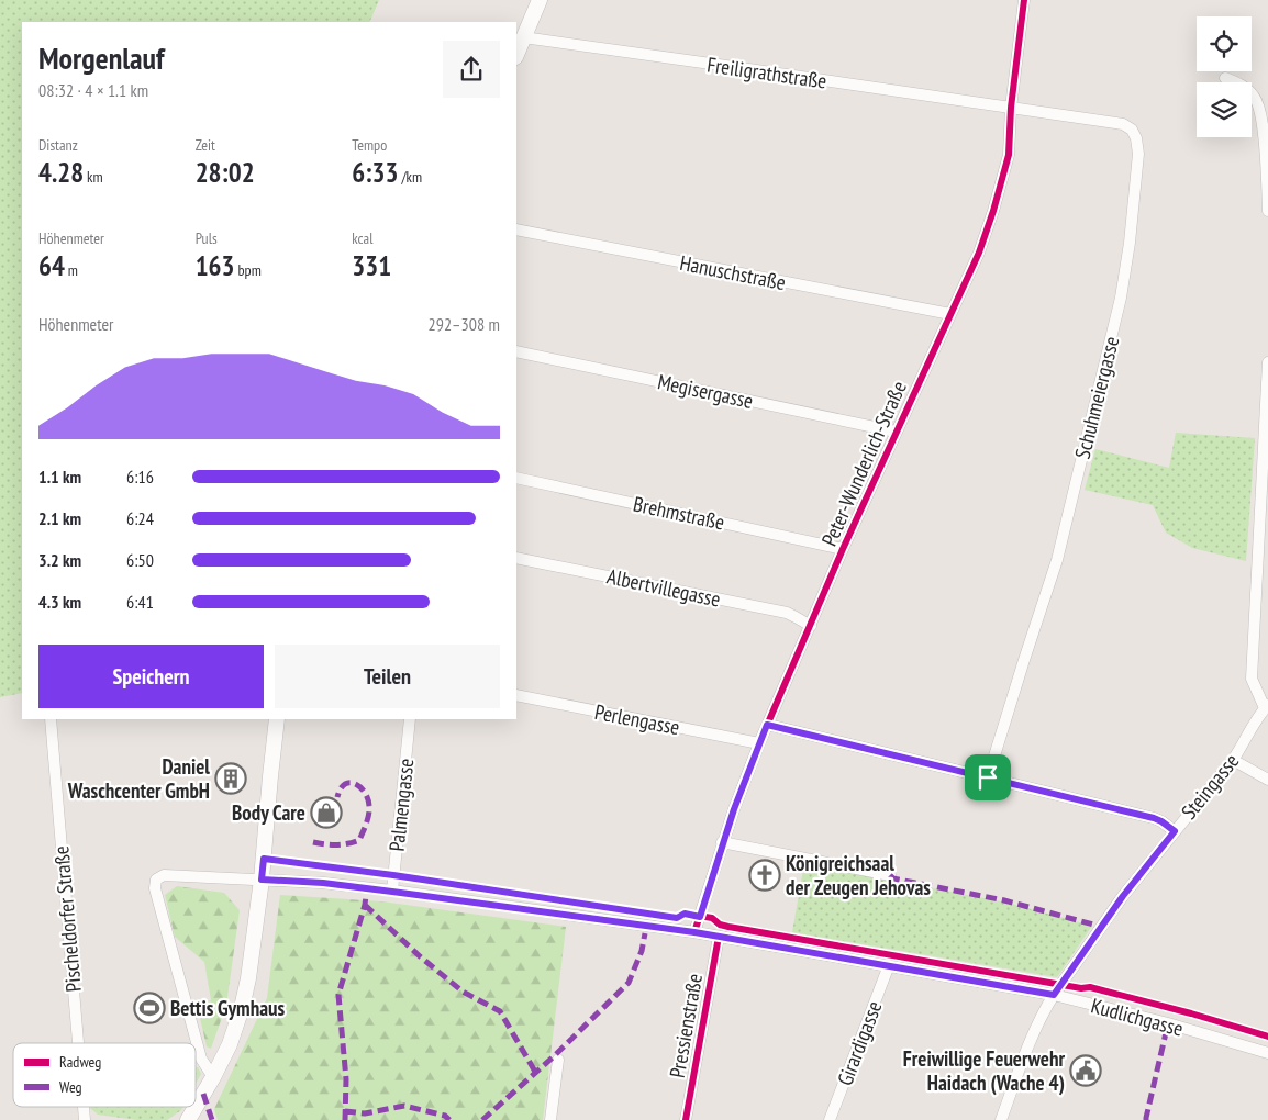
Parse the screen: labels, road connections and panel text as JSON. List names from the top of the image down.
{
  "streets": {
    "street": [
      "Freiligrathstraße",
      "Hanuschstraße",
      "Megisergasse",
      "Schuhmeiergasse",
      "Peter-Wunderlich-Straße",
      "Brehmstraße",
      "Albertvillegasse",
      "Perlengasse",
      "Steingasse",
      "Palmengasse",
      "Pischeldorfer Straße",
      "Kudlichgasse",
      "Pressienstraße",
      "Girardigasse"
    ]
  },
  "crossings": [
    ["Freiligrathstraße", "Schuhmeiergasse"],
    ["Freiligrathstraße", "Peter-Wunderlich-Straße"],
    ["Hanuschstraße", "Peter-Wunderlich-Straße"],
    ["Megisergasse", "Peter-Wunderlich-Straße"],
    ["Schuhmeiergasse", "Peter-Wunderlich-Straße"],
    ["Peter-Wunderlich-Straße", "Brehmstraße"],
    ["Peter-Wunderlich-Straße", "Albertvillegasse"],
    ["Peter-Wunderlich-Straße", "Perlengasse"],
    ["Peter-Wunderlich-Straße", "Kudlichgasse"],
    ["Steingasse", "Kudlichgasse"],
    ["Palmengasse", "Kudlichgasse"],
    ["Kudlichgasse", "Pressienstraße"],
    ["Kudlichgasse", "Girardigasse"]
  ],
  "places": {
    "building": ["Daniel Waschcenter GmbH"],
    "shop": ["Body Care"],
    "church": ["Königreichsaal der Zeugen Jehovas"],
    "sports": ["Bettis Gymhaus"],
    "public building": ["Freiwillige Feuerwehr Haidach (Wache 4)"]
  },
  "legend": ["Radweg", "Weg"],
  "page": {
    "heading": ["Morgenlauf", "08:32 · 4 × 1.1 km"],
    "stats": [
      ["Distanz", "4.28 km"],
      ["Zeit", "28:02"],
      ["Tempo", "6:33 /km"],
      ["Höhenmeter", "64 m"],
      ["Puls", "163 bpm"],
      ["kcal", "331"]
    ],
    "chart": ["Höhenmeter", "292–308 m"],
    "list": [
      {
        "name": "1.1 km",
        "note": "6:16"
      },
      {
        "name": "2.1 km",
        "note": "6:24"
      },
      {
        "name": "3.2 km",
        "note": "6:50"
      },
      {
        "name": "4.3 km",
        "note": "6:41"
      }
    ],
    "buttons": ["Speichern", "Teilen"]
  }
}
